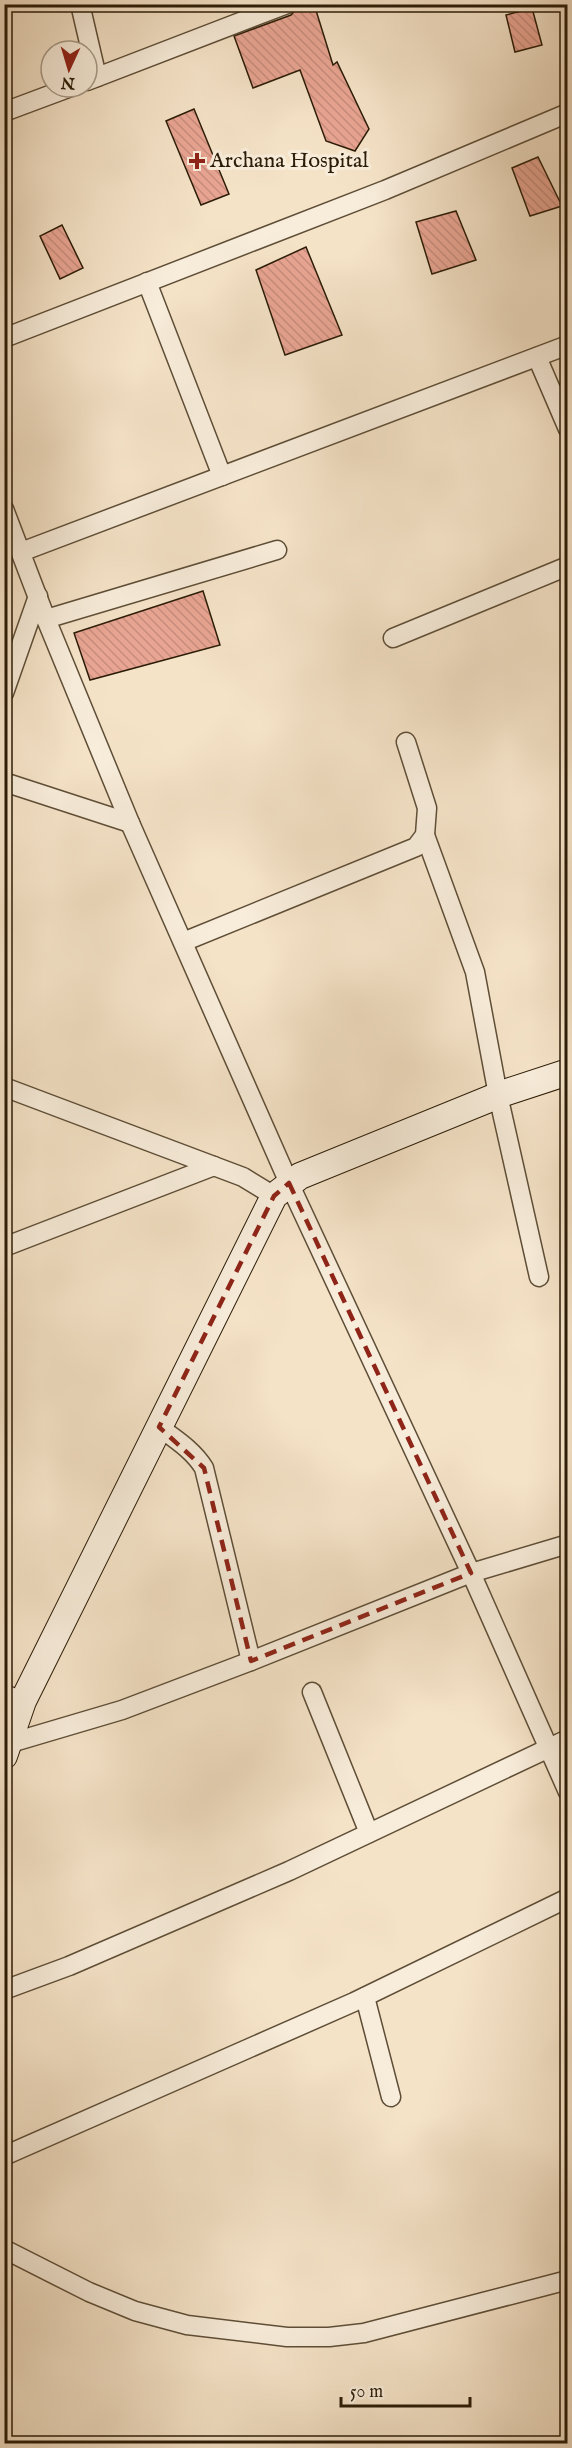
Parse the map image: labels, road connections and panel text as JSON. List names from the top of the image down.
{
  "places": {
    "health": ["Archana Hospital"]
  },
  "scale_bar": "50 m",
  "north": "bottom"
}
